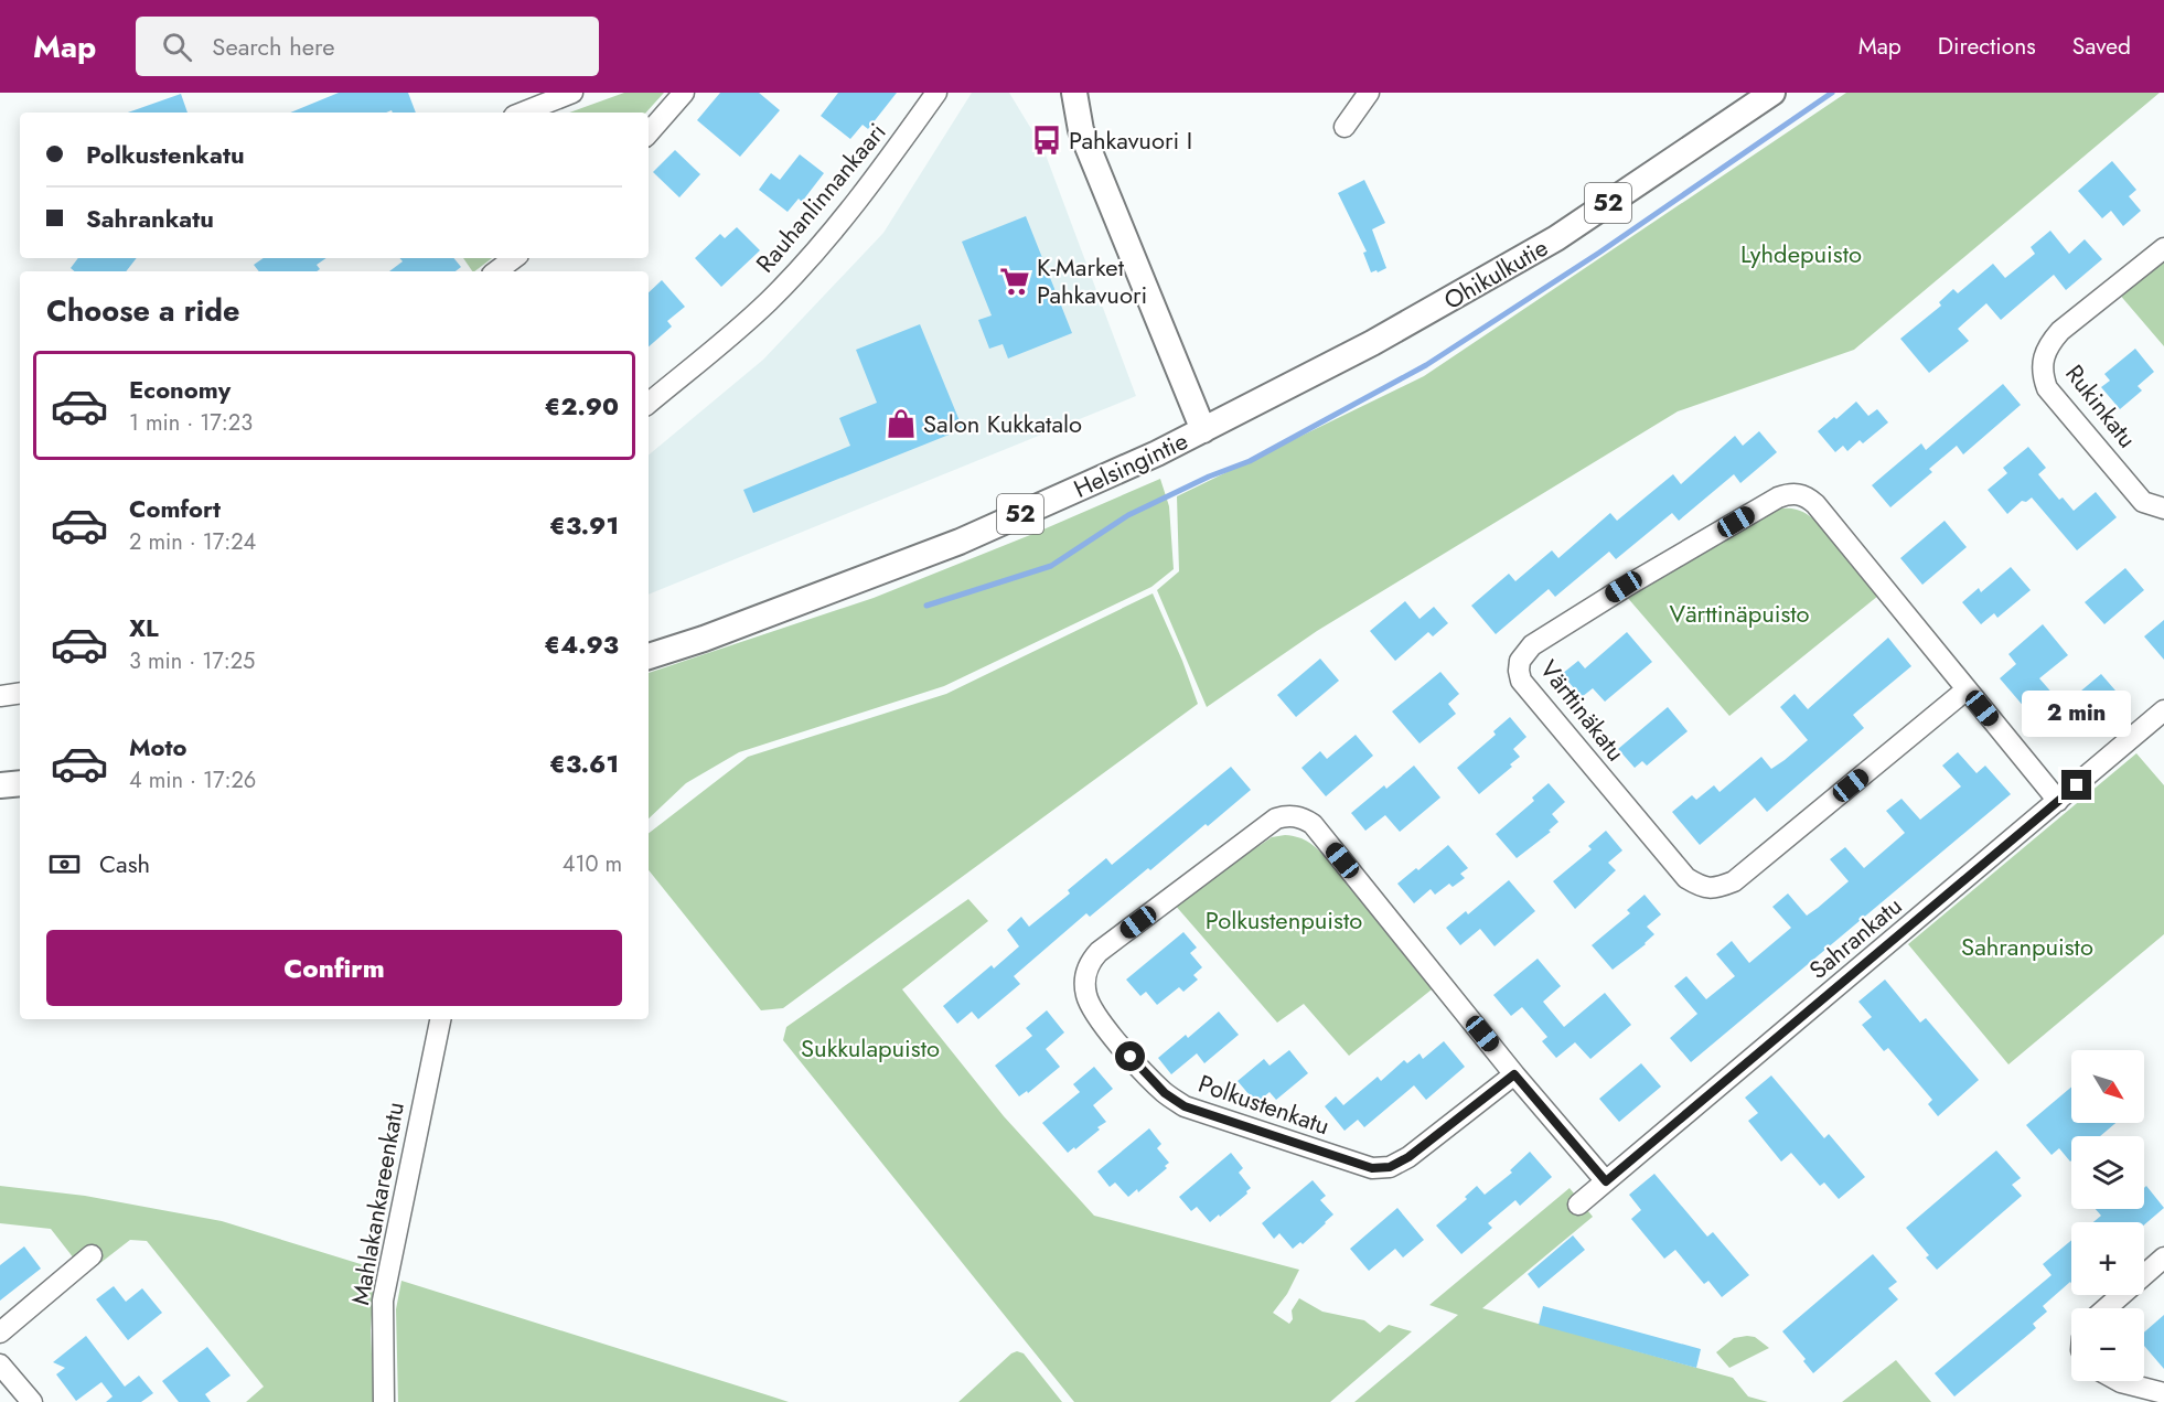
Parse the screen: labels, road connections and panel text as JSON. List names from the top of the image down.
{
  "streets": {
    "main road": ["52", "Ohikulkutie", "Helsingintie"],
    "street": [
      "Rauhanlinnankaari",
      "Rukinkatu",
      "Värttinäkatu",
      "Sahrankatu",
      "Polkustenkatu",
      "Mahlakankareenkatu"
    ]
  },
  "crossings": [
    ["Ohikulkutie", "Helsingintie"],
    ["Värttinäkatu", "Sahrankatu"],
    ["Sahrankatu", "Polkustenkatu"]
  ],
  "parks": [
    "Lyhdepuisto",
    "Värttinäpuisto",
    "Polkustenpuisto",
    "Sahranpuisto",
    "Sukkulapuisto"
  ],
  "places": {
    "bus stop": ["Pahkavuori I"],
    "supermarket": ["K-Market Pahkavuori"],
    "shop": ["Salon Kukkatalo"]
  },
  "north": "bottom right",
  "page": {
    "header": "Map",
    "search": "Search here",
    "nav": ["Map", "Directions", "Saved"],
    "banner": ["Polkustenkatu", "Sahrankatu"],
    "heading": "Choose a ride",
    "list": [
      {
        "name": "Economy",
        "note": "1 min · 17:23",
        "value": "€2.90"
      },
      {
        "name": "Comfort",
        "note": "2 min · 17:24",
        "value": "€3.91"
      },
      {
        "name": "XL",
        "note": "3 min · 17:25",
        "value": "€4.93"
      },
      {
        "name": "Moto",
        "note": "4 min · 17:26",
        "value": "€3.61"
      }
    ],
    "bubble": "2 min",
    "pay": ["Cash", "410 m"],
    "buttons": "Confirm",
    "map_buttons": ["+", "−"]
  }
}
